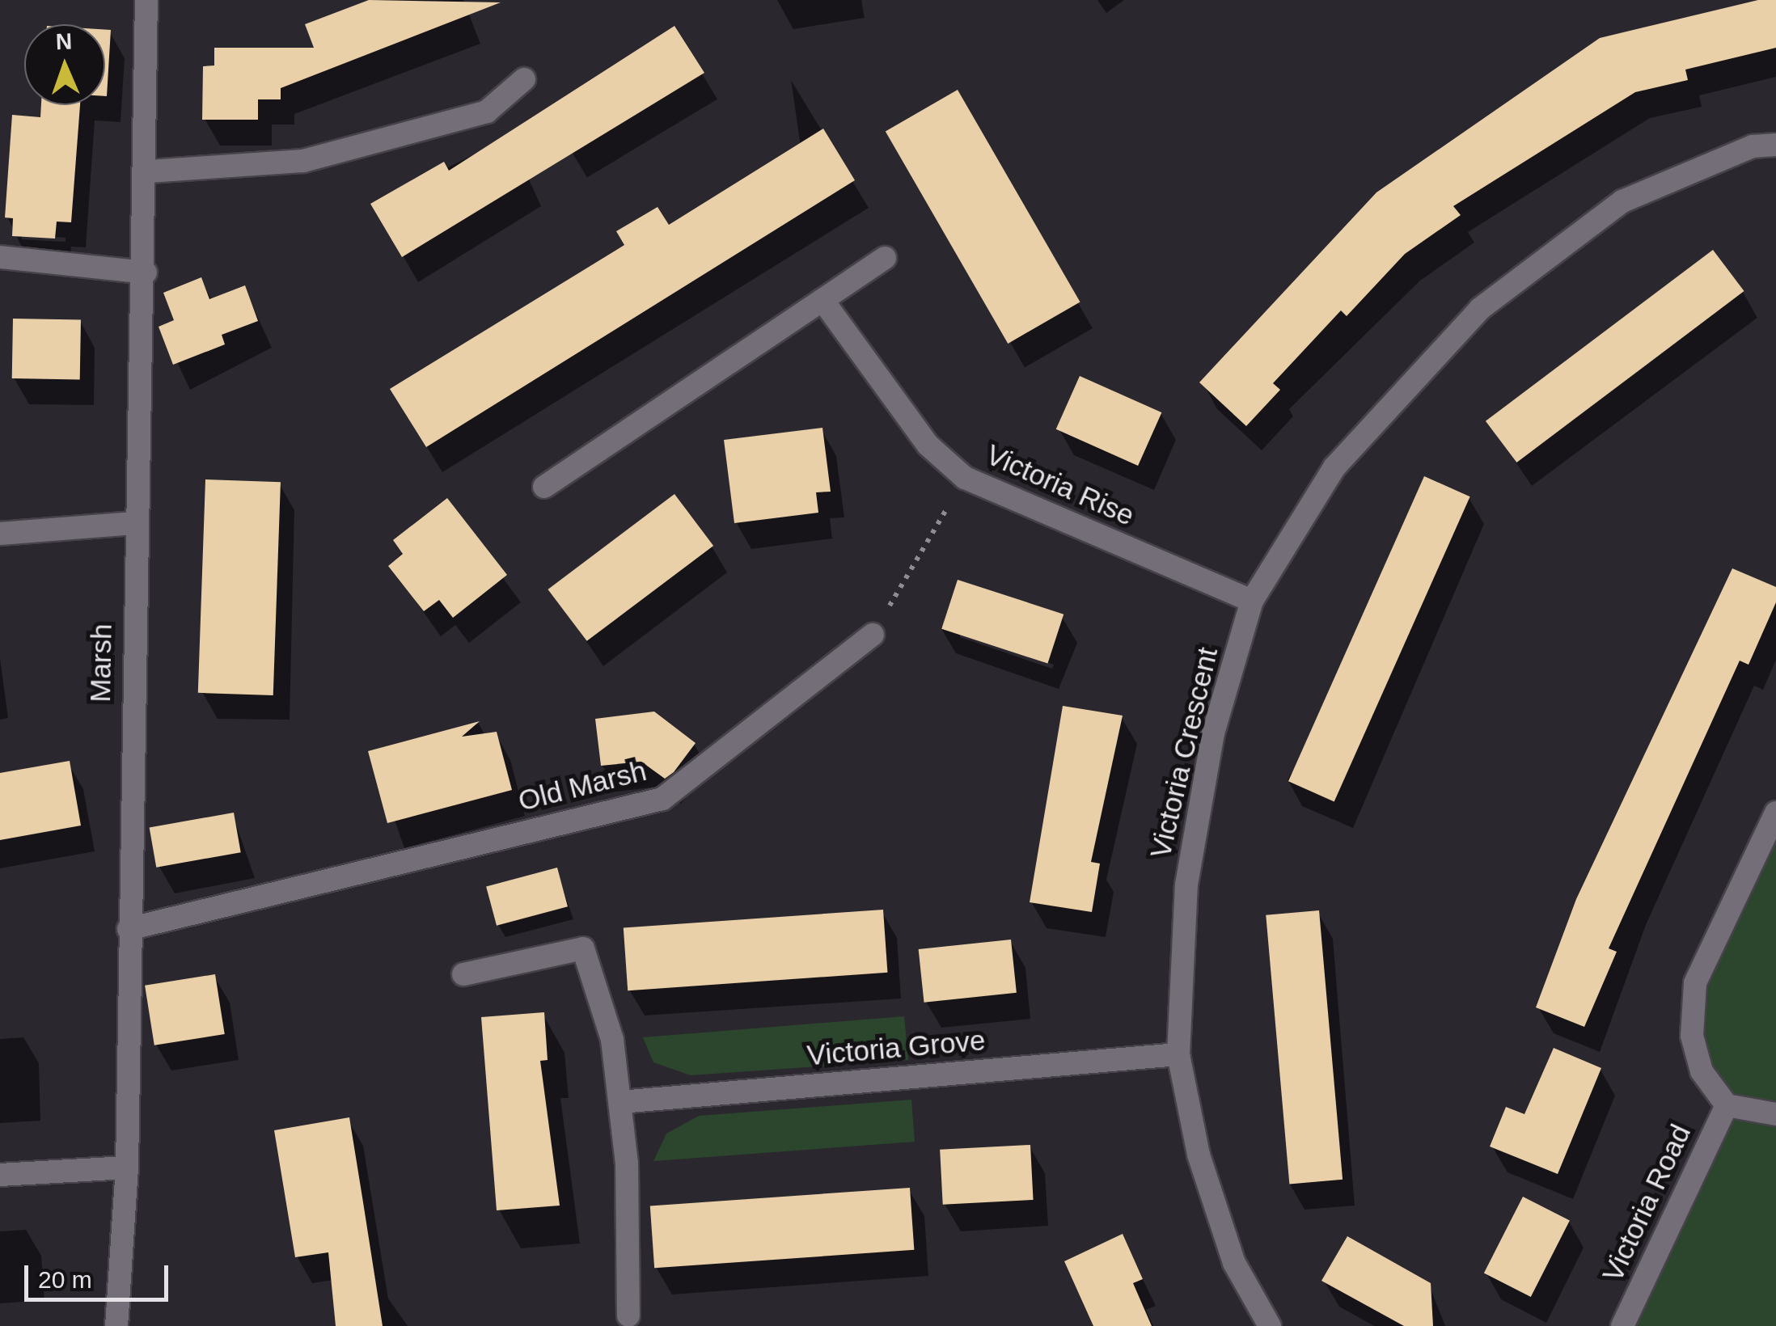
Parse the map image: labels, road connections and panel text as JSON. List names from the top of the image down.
{
  "streets": {
    "street": [
      "Victoria Rise",
      "Marsh",
      "Victoria Crescent",
      "Old Marsh",
      "Victoria Grove",
      "Victoria Road"
    ]
  },
  "crossings": [
    ["Victoria Rise", "Victoria Crescent"],
    ["Marsh", "Old Marsh"],
    ["Victoria Crescent", "Victoria Grove"]
  ],
  "scale_bar": "20 m",
  "north": "top"
}
